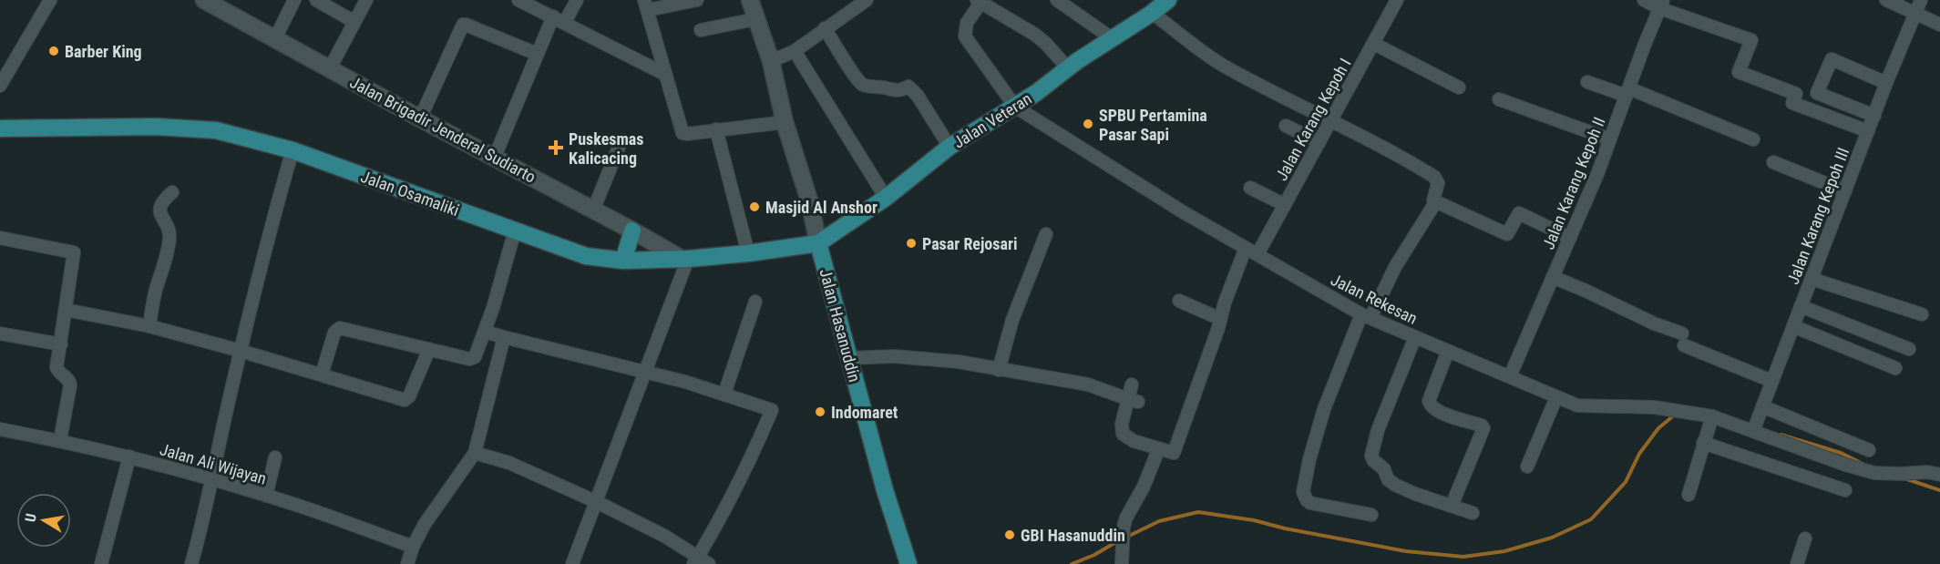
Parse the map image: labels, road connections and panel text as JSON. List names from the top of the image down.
{
  "streets": {
    "main road": ["Jalan Veteran", "Jalan Osamaliki", "Jalan Hasanuddin"],
    "street": [
      "Jalan Karang Kepoh I",
      "Jalan Brigadir Jenderal Sudiarto",
      "Jalan Karang Kepoh II",
      "Jalan Karang Kepoh III",
      "Jalan Rekesan",
      "Jalan Ali Wijayan"
    ]
  },
  "crossings": [
    ["Jalan Karang Kepoh I", "Jalan Rekesan"],
    ["Jalan Veteran", "Jalan Osamaliki"],
    ["Jalan Veteran", "Jalan Rekesan"],
    ["Jalan Veteran", "Jalan Hasanuddin"],
    ["Jalan Brigadir Jenderal Sudiarto", "Jalan Osamaliki"],
    ["Jalan Karang Kepoh II", "Jalan Rekesan"],
    ["Jalan Osamaliki", "Jalan Hasanuddin"],
    ["Jalan Karang Kepoh III", "Jalan Rekesan"]
  ],
  "places": {
    "other": [
      "Barber King",
      "SPBU Pertamina Pasar Sapi",
      "Masjid Al Anshor",
      "Pasar Rejosari",
      "Indomaret",
      "GBI Hasanuddin"
    ],
    "health": ["Puskesmas Kalicacing"]
  },
  "north": "left"
}
